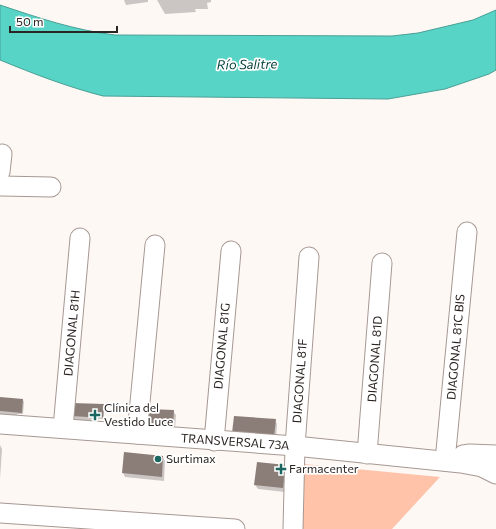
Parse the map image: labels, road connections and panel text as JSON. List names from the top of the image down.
{
  "streets": {
    "street": [
      "DIAGONAL 81H",
      "DIAGONAL 81G",
      "DIAGONAL 81C BIS",
      "DIAGONAL 81D",
      "DIAGONAL 81F",
      "TRANSVERSAL 73A"
    ]
  },
  "crossings": [
    ["DIAGONAL 81H", "TRANSVERSAL 73A"],
    ["DIAGONAL 81G", "TRANSVERSAL 73A"],
    ["DIAGONAL 81C BIS", "TRANSVERSAL 73A"],
    ["DIAGONAL 81D", "TRANSVERSAL 73A"],
    ["DIAGONAL 81F", "TRANSVERSAL 73A"]
  ],
  "water": ["Río Salitre"],
  "places": {
    "health": ["Clínica del Vestido Luce", "Farmacenter"],
    "other": ["Surtimax"]
  },
  "scale_bar": "50 m"
}
